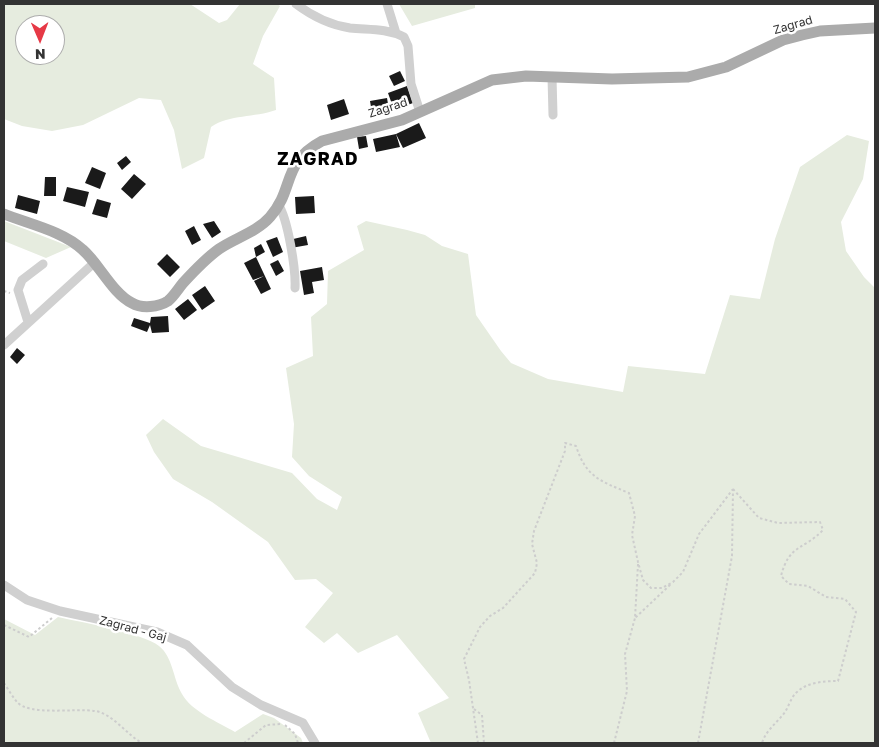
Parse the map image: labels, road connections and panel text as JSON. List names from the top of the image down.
{
  "streets": {
    "main road": ["Zagrad"],
    "street": ["Zagrad - Gaj"]
  },
  "districts": ["ZAGRAD"],
  "north": "bottom"
}
